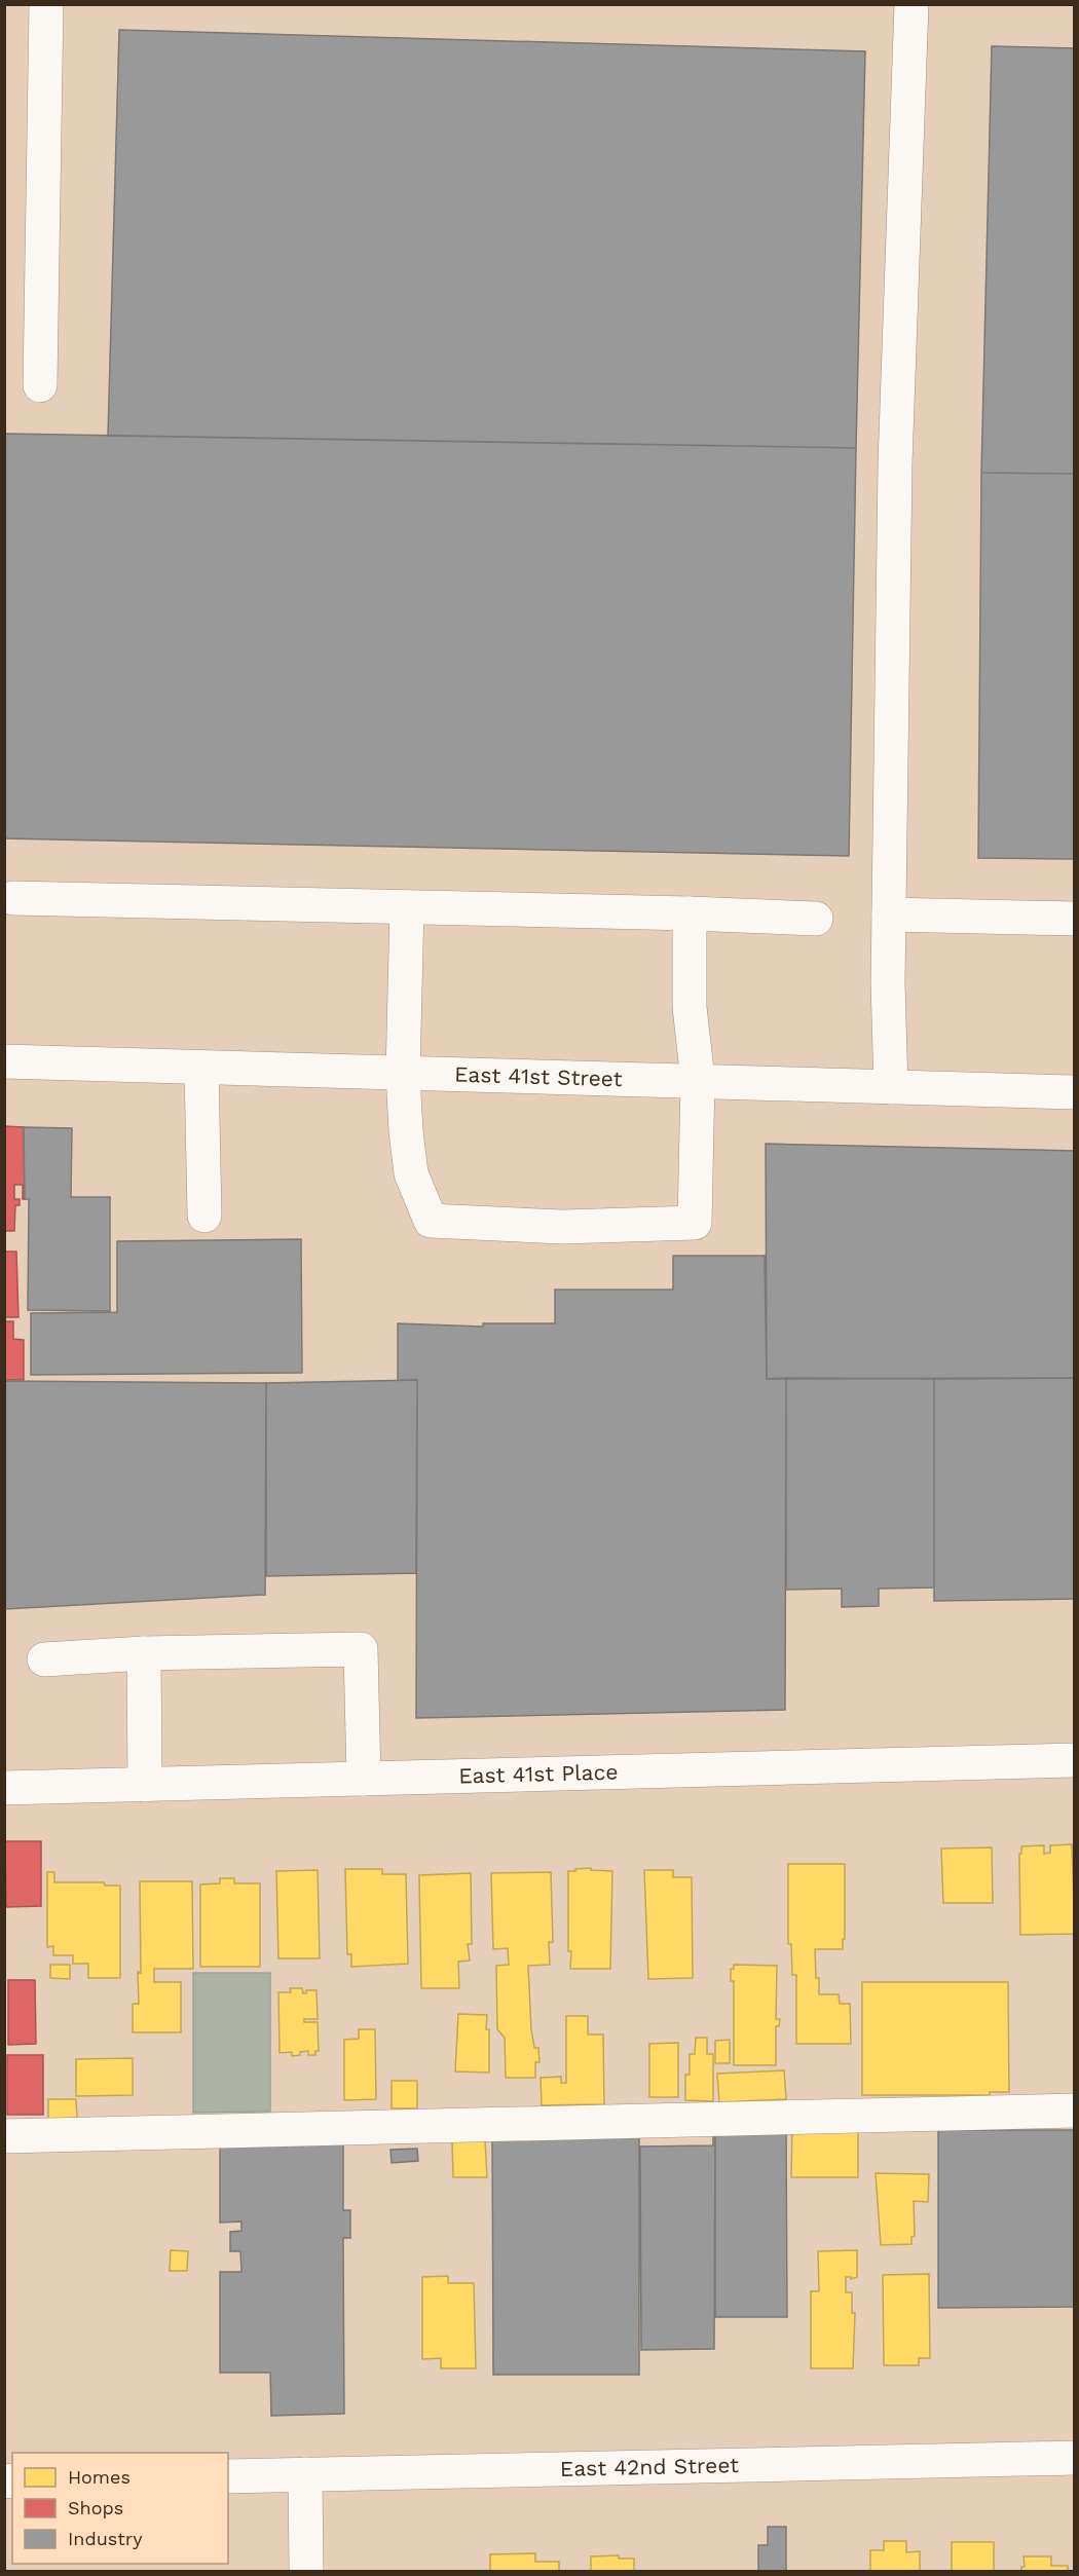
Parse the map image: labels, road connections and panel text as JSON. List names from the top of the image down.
{
  "streets": {
    "street": ["East 41st Street", "East 41st Place", "East 42nd Street"]
  },
  "legend": ["Homes", "Shops", "Industry"]
}
